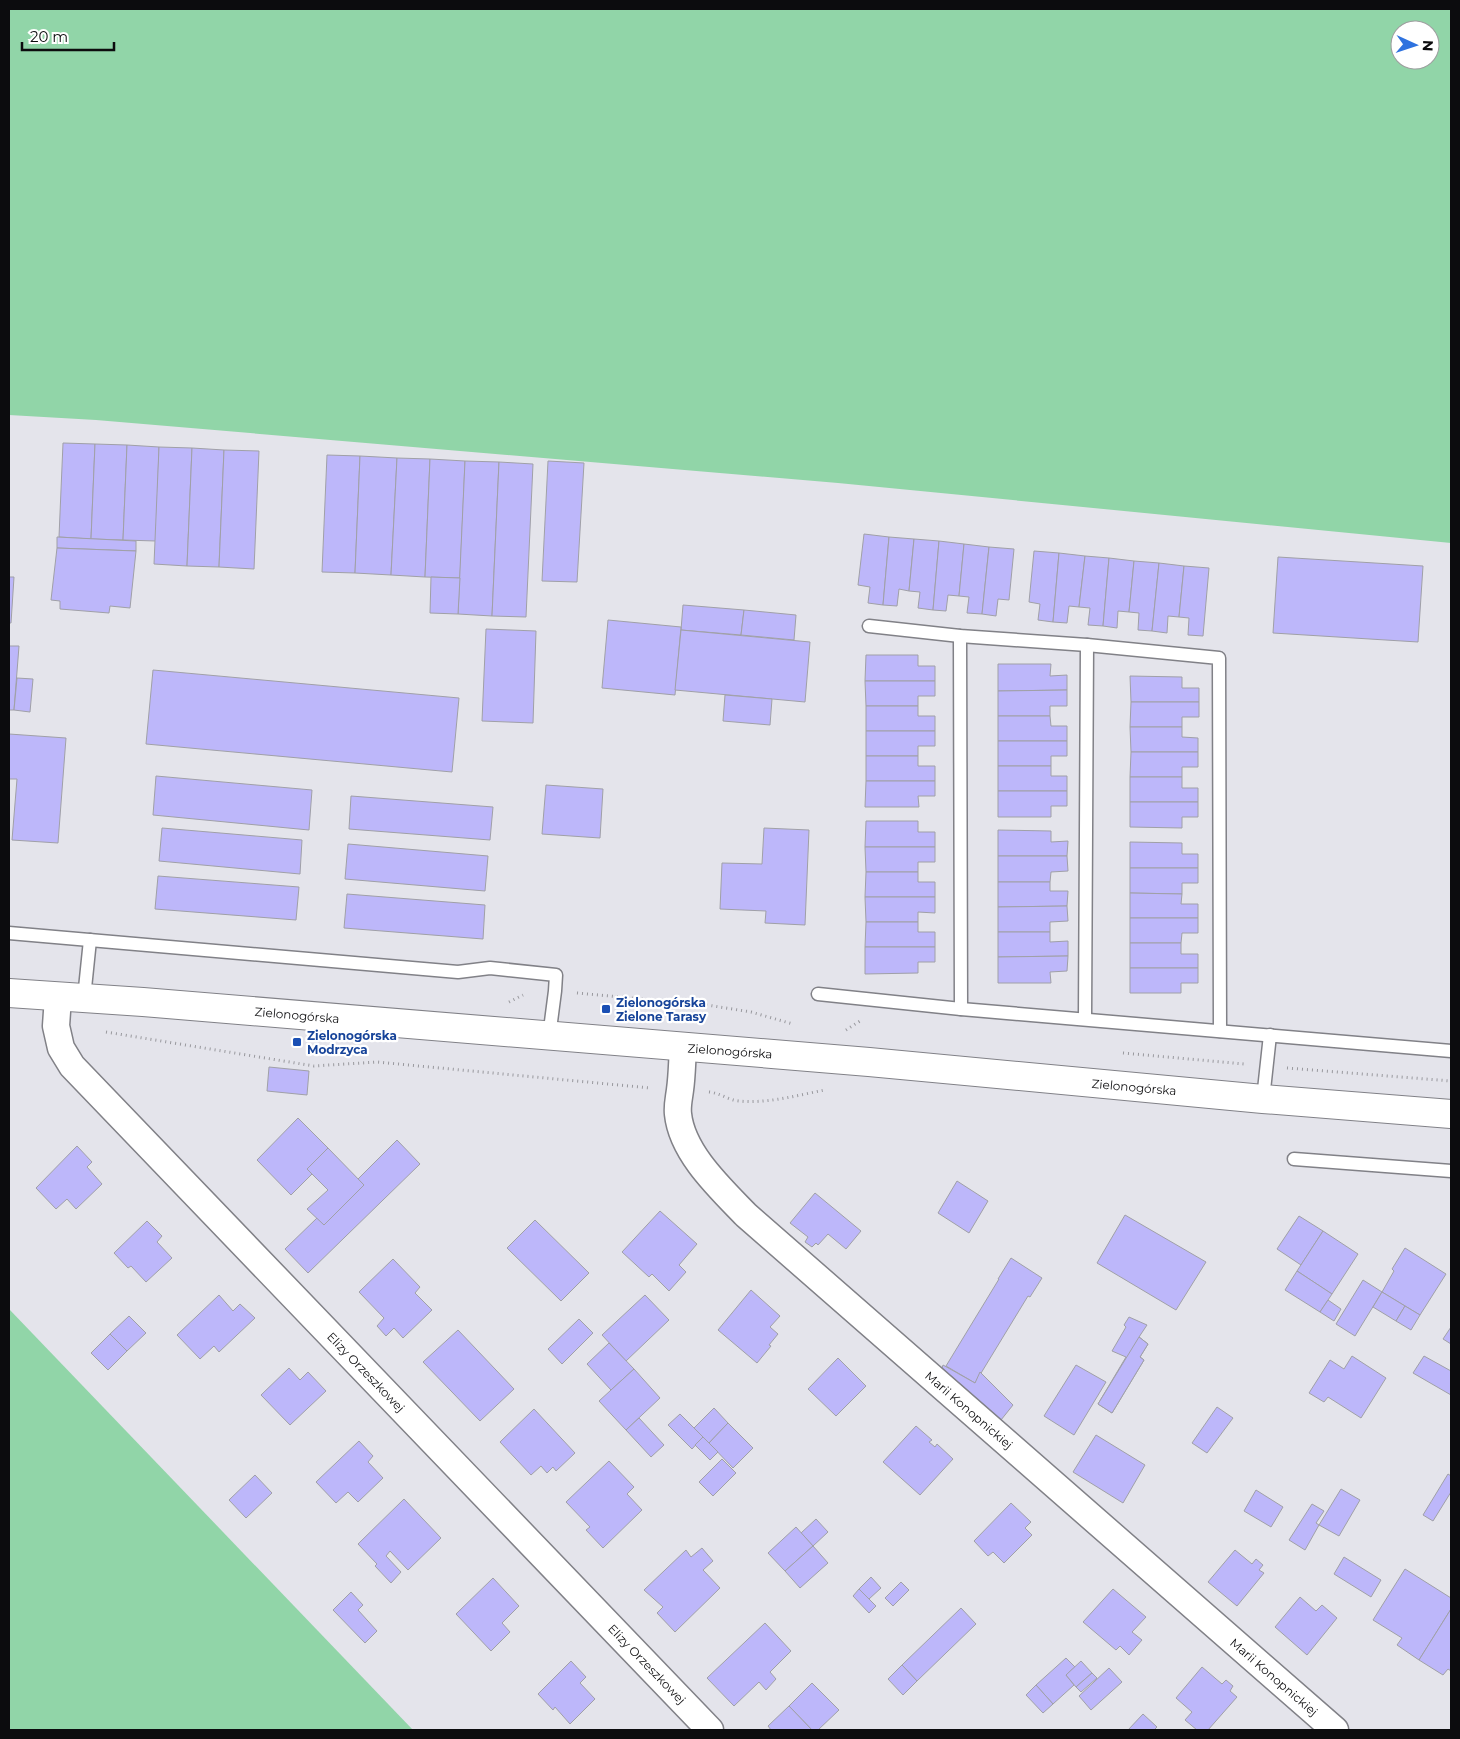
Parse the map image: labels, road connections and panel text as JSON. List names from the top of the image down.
{
  "streets": {
    "street": ["Zielonogórska", "Elizy Orzeszkowej", "Marii Konopnickiej"]
  },
  "crossings": [
    ["Zielonogórska", "Elizy Orzeszkowej"],
    ["Zielonogórska", "Marii Konopnickiej"]
  ],
  "places": {
    "transit": ["Zielonogórska Zielone Tarasy", "Zielonogórska Modrzyca"]
  },
  "scale_bar": "20 m",
  "north": "right"
}
